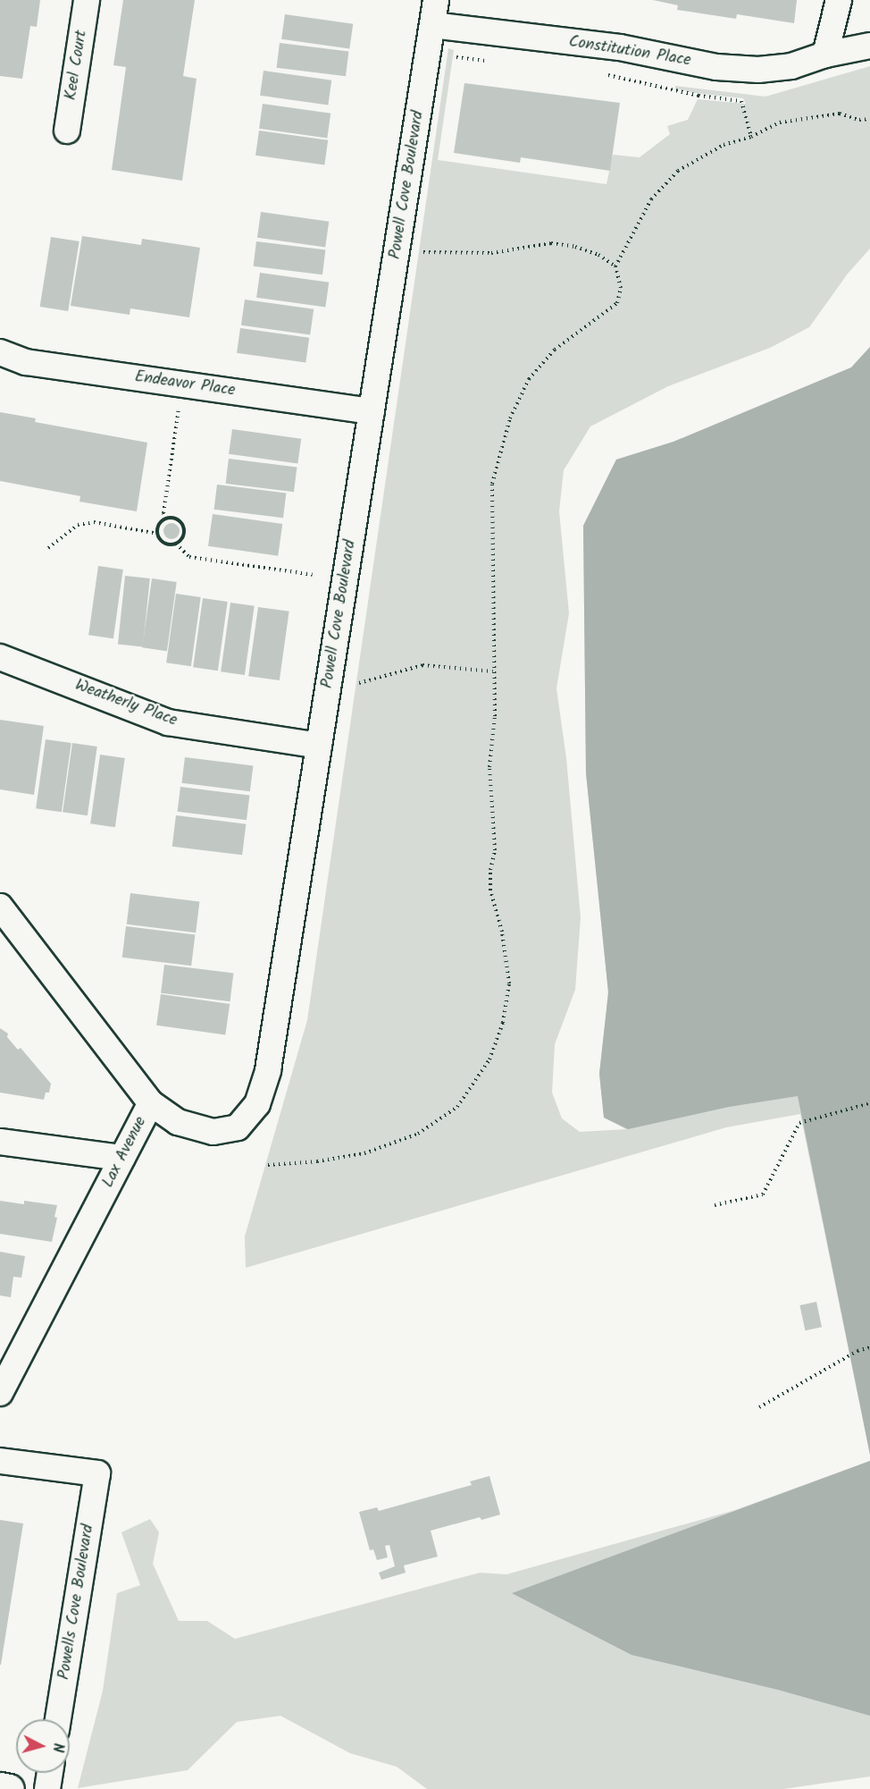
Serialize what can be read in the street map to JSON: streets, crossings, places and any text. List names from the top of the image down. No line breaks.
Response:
{"streets":{"street":["Constitution Place","Keel Court","Powell Cove Boulevard","Endeavor Place","Weatherly Place","Lax Avenue","Powells Cove Boulevard"]},"crossings":[["Constitution Place","Powell Cove Boulevard"],["Powell Cove Boulevard","Endeavor Place"],["Powell Cove Boulevard","Weatherly Place"],["Powell Cove Boulevard","Lax Avenue"]],"north":"right"}
